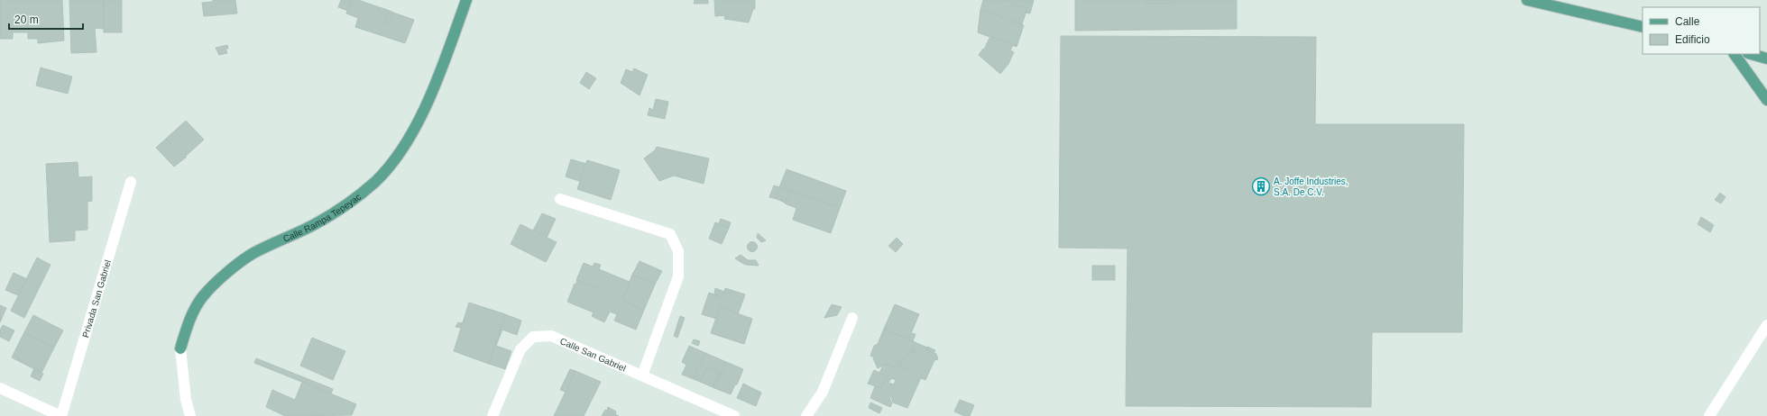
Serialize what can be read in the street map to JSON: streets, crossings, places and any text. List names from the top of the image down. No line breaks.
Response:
{"streets":{"main road":["Calle Rampa Tepeyac"],"street":["Privada San Gabriel","Calle San Gabriel"]},"places":{"building":["A. Joffe Industries, S.A. De C.V."]},"legend":["Calle","Edificio"],"scale_bar":"20 m"}
